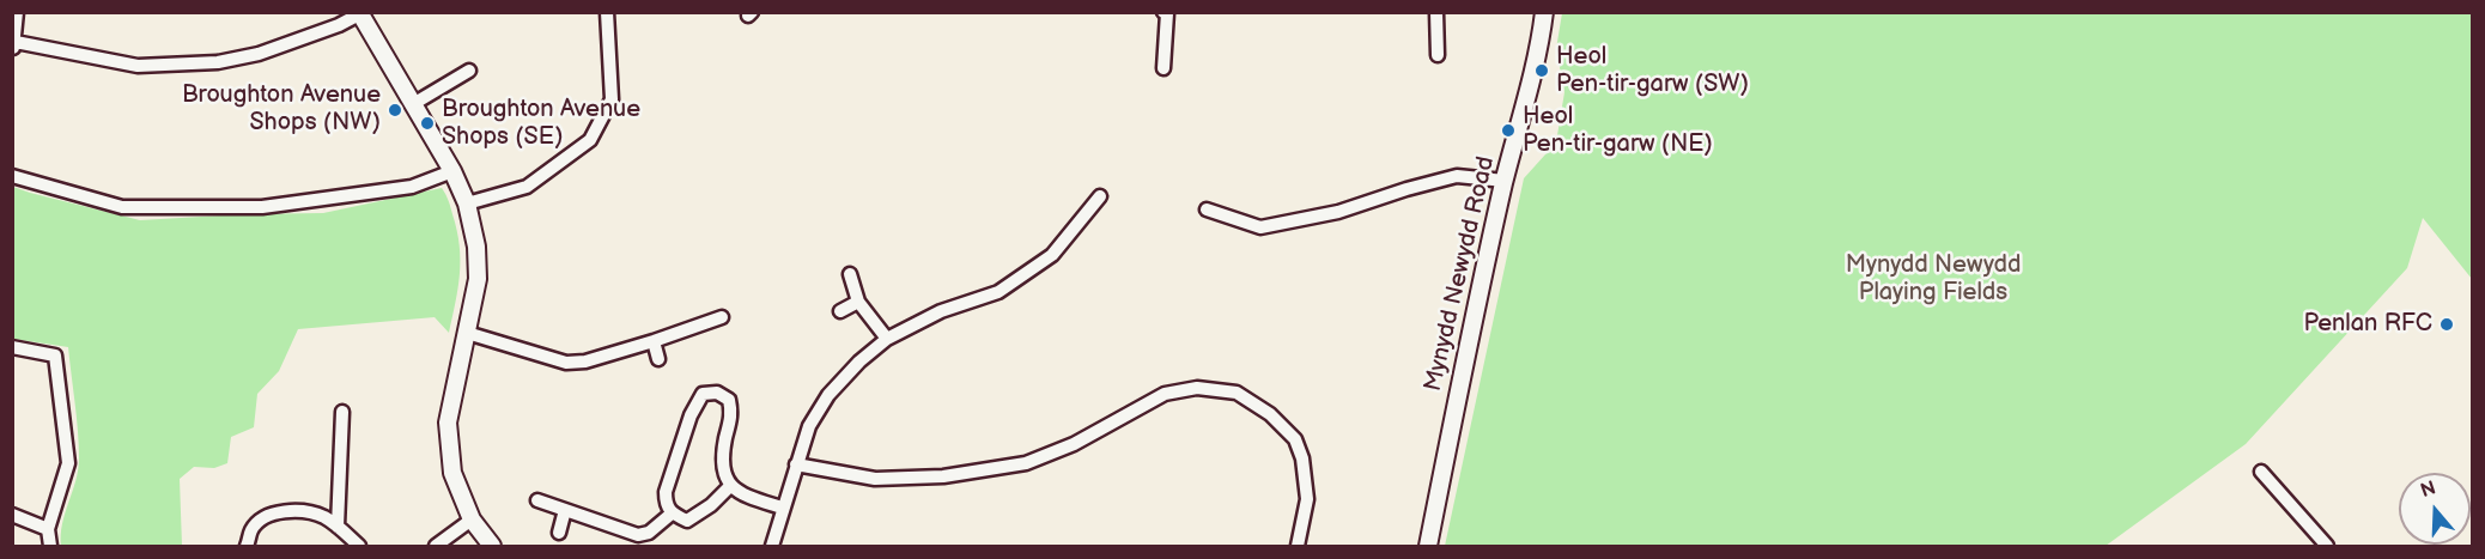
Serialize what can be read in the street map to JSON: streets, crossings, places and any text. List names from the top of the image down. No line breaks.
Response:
{"streets":{"street":["Mynydd Newydd Road"]},"parks":["Mynydd Newydd Playing Fields"],"places":["Heol Pen-tir-garw (SW)","Broughton Avenue Shops (NW)","Broughton Avenue Shops (SE)","Heol Pen-tir-garw (NE)","Penlan RFC"],"north":"top"}
